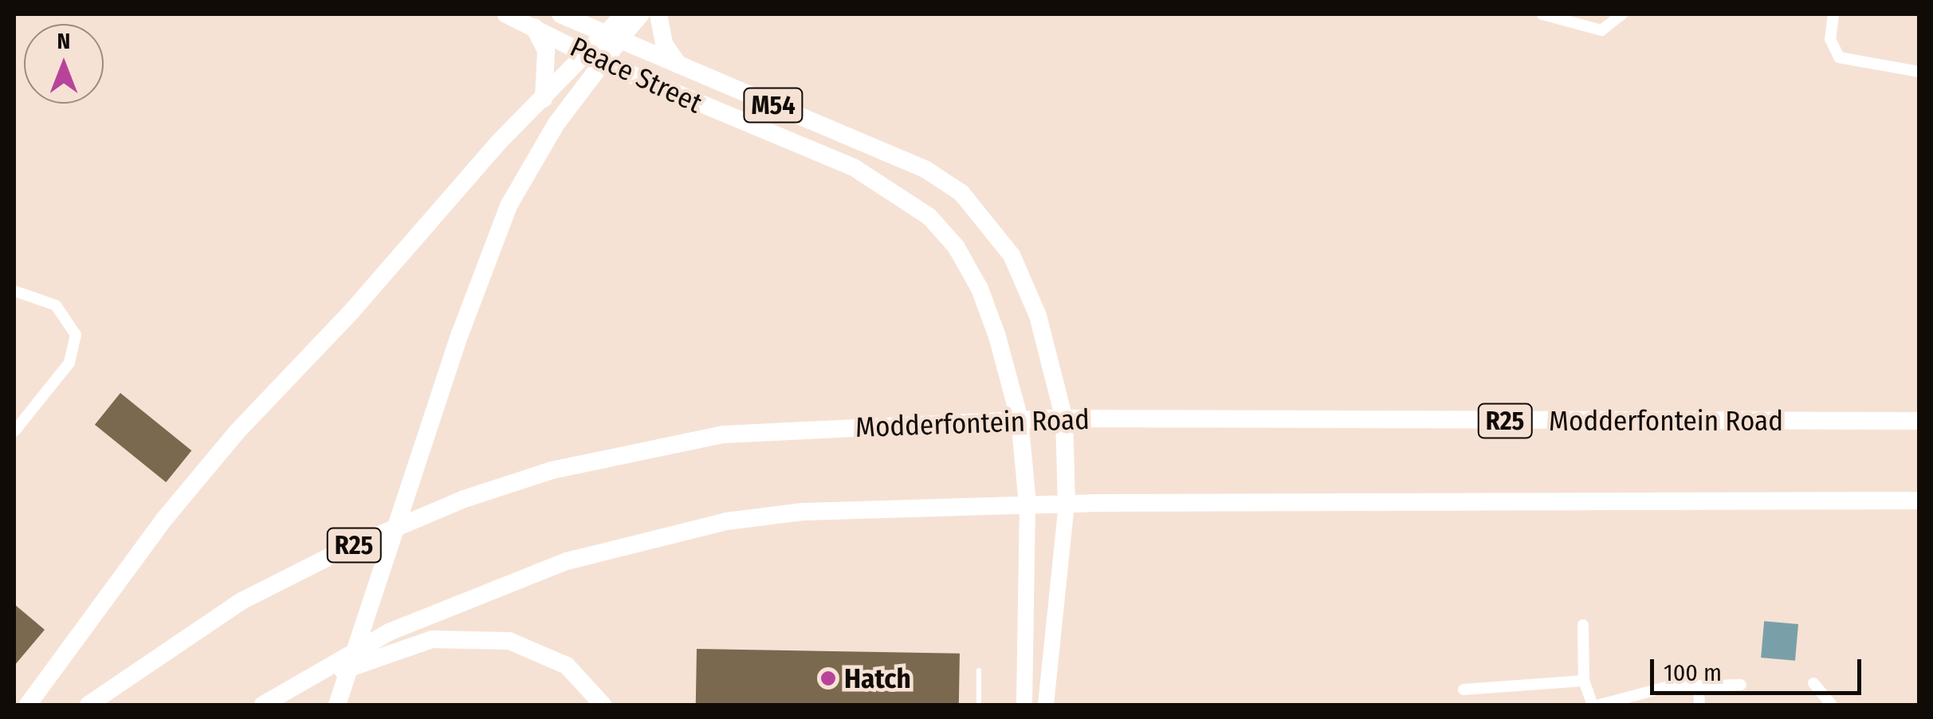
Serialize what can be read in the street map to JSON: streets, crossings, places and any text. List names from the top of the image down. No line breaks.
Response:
{"streets":{"main road":["Peace Street","M54","R25","Modderfontein Road"]},"crossings":[["Peace Street","M54"],["Peace Street","Modderfontein Road"],["M54","Modderfontein Road"]],"places":["Hatch"],"scale_bar":"100 m","north":"top"}
